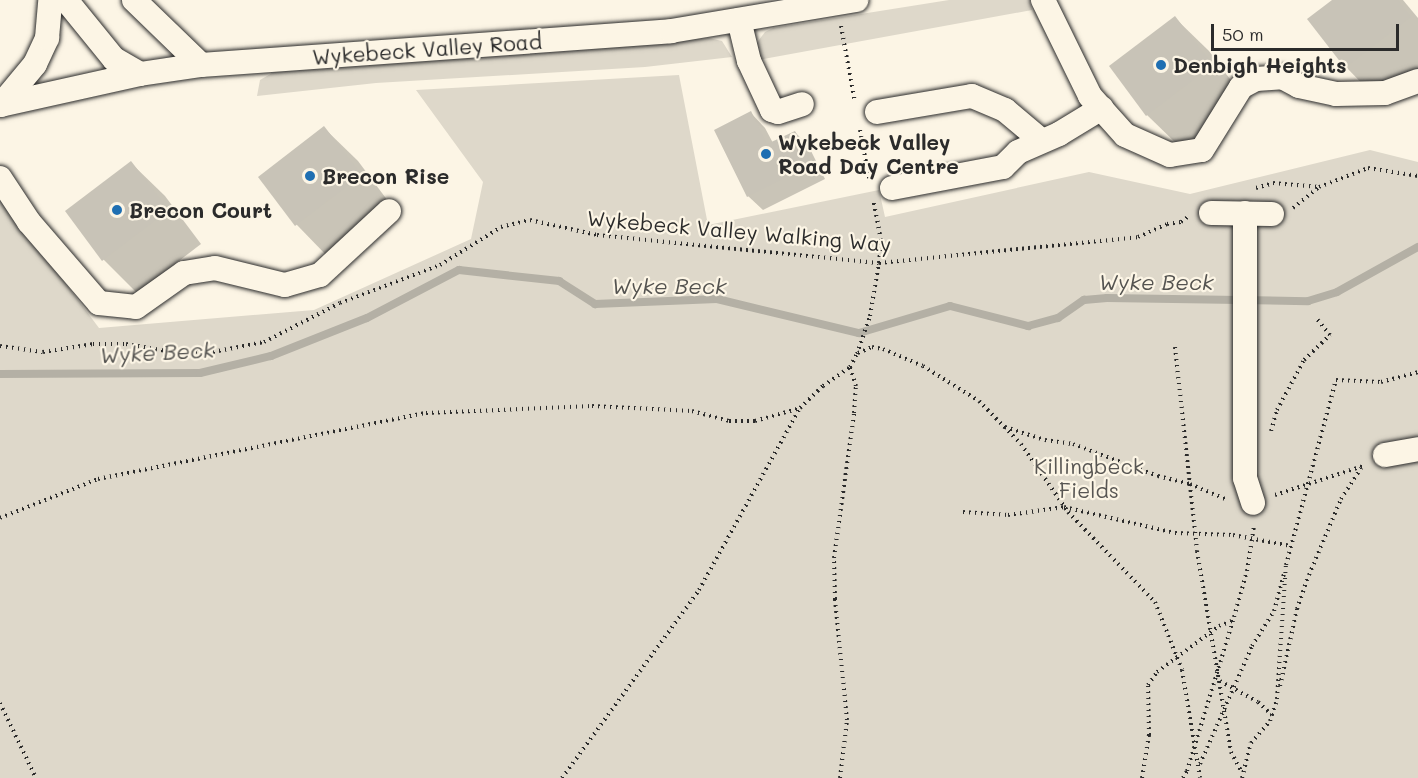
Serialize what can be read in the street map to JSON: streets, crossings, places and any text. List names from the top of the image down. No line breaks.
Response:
{"streets":{"street":["Wykebeck Valley Road"],"path":["Wykebeck Valley Walking Way"]},"water":["Wyke Beck"],"parks":["Killingbeck Fields"],"places":["Denbigh Heights","Wykebeck Valley Road Day Centre","Brecon Rise","Brecon Court"],"scale_bar":"50 m"}
